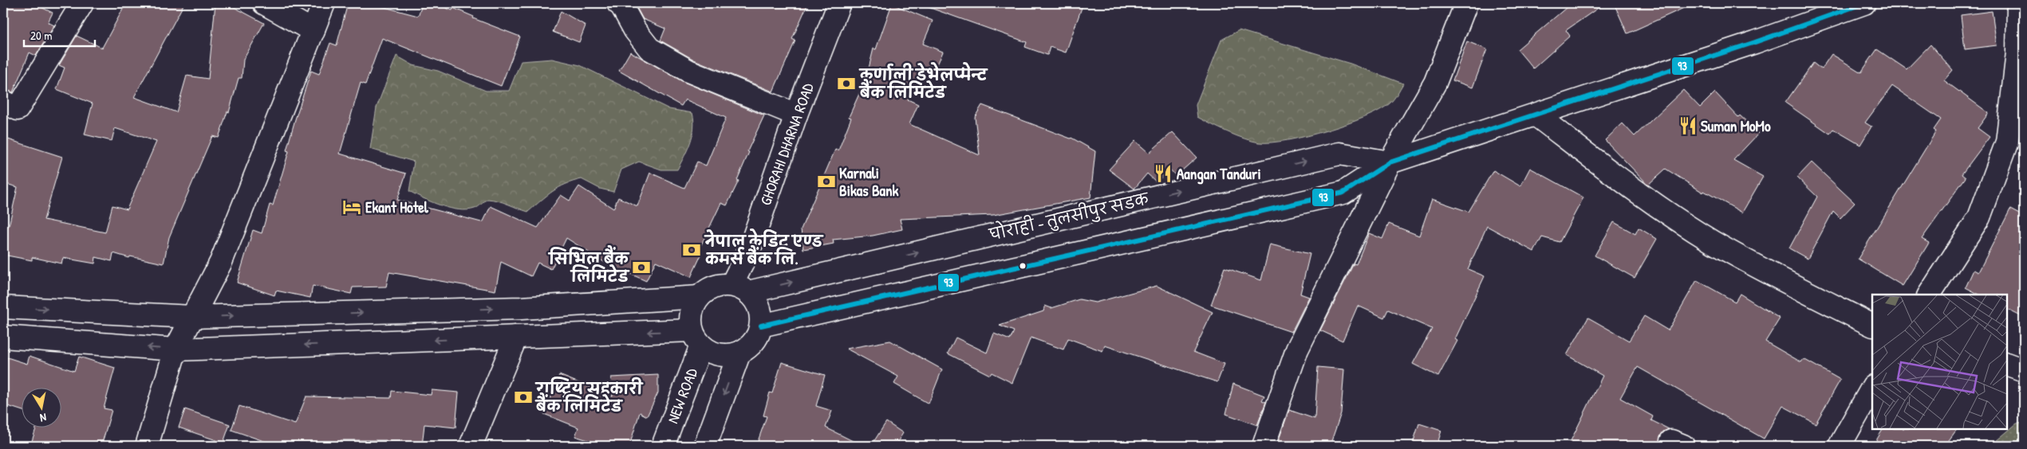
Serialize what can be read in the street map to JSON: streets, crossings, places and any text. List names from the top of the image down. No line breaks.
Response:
{"streets":{"main road":["GHORAHI DHARNA ROAD","घोराही - तुलसीपुर सडक","NEW ROAD"]},"crossings":[["GHORAHI DHARNA ROAD","घोराही - तुलसीपुर सडक"],["GHORAHI DHARNA ROAD","NEW ROAD"],["घोराही - तुलसीपुर सडक","NEW ROAD"]],"places":{"bank":["कर्णाली डेभेलप्मेन्ट बैंक लिमिटेड","Karnali Bikas Bank","नेपाल क्रेडिट एण्ड कमर्स बैंक लि.","सिभिल बैंक लिमिटेड","राष्ट्रिय सहकारी बैंक लिमिटेड"],"restaurant":["Suman MoMo","Aangan Tanduri"],"hotel":["Ekant Hotel"]},"lines":["transit line 93"],"scale_bar":"20 m","north":"bottom"}
